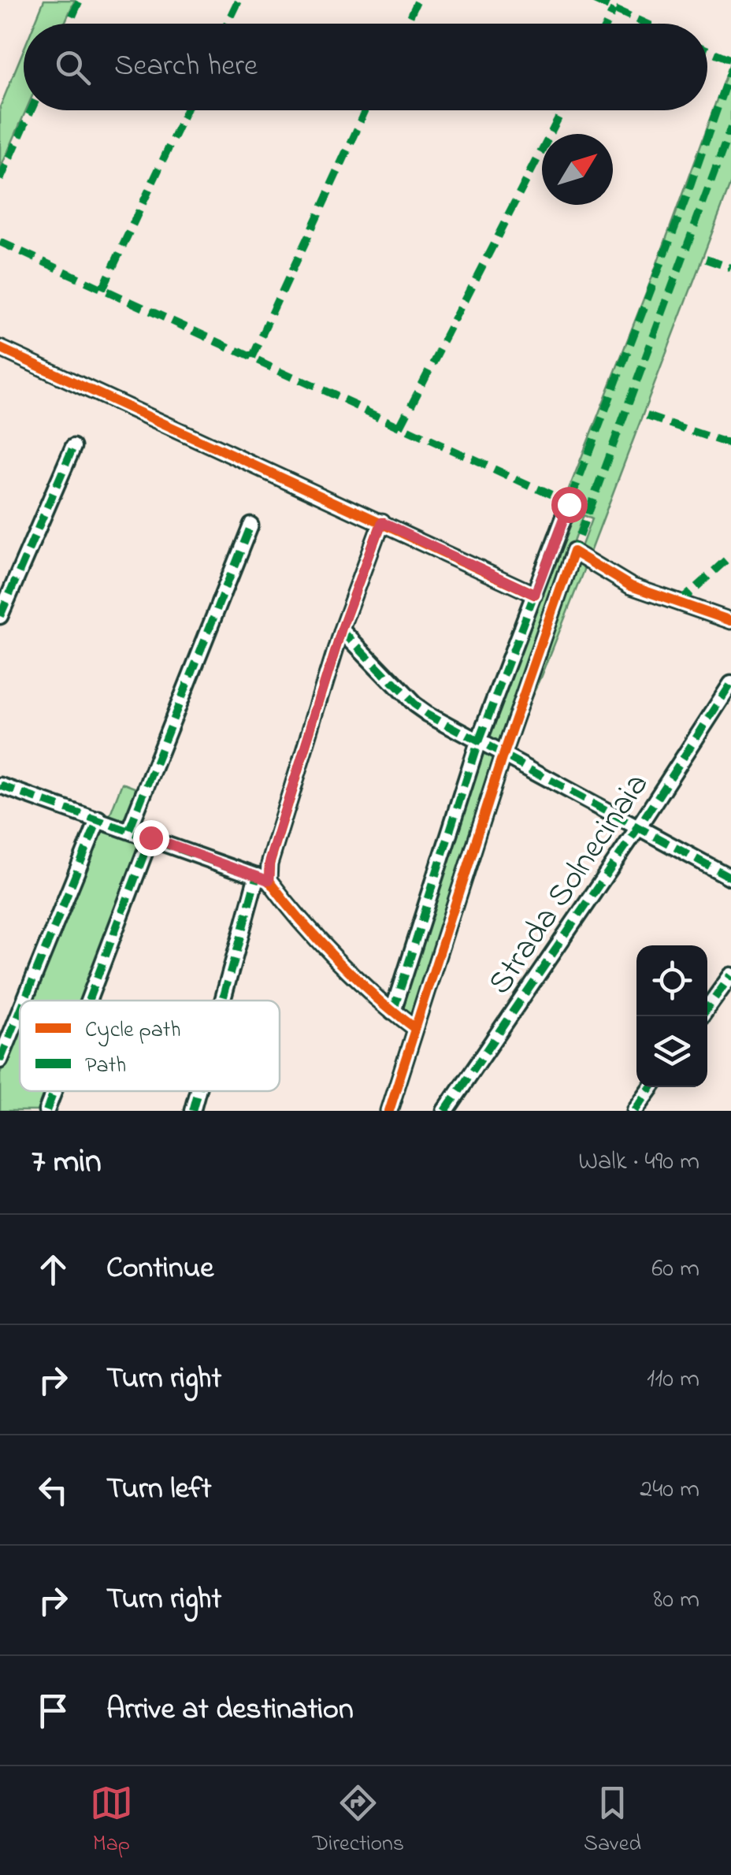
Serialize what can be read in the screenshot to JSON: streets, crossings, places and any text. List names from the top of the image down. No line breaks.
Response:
{"streets":{"street":["Strada Solnecinaia"]},"legend":["Cycle path","Path"],"north":"top right","page":{"search":"Search here","heading":["7 min","Walk · 490 m"],"list":[["Continue","60 m"],["Turn right","110 m"],["Turn left","240 m"],["Turn right","80 m"],"Arrive at destination"],"nav":["Map","Directions","Saved"]}}
